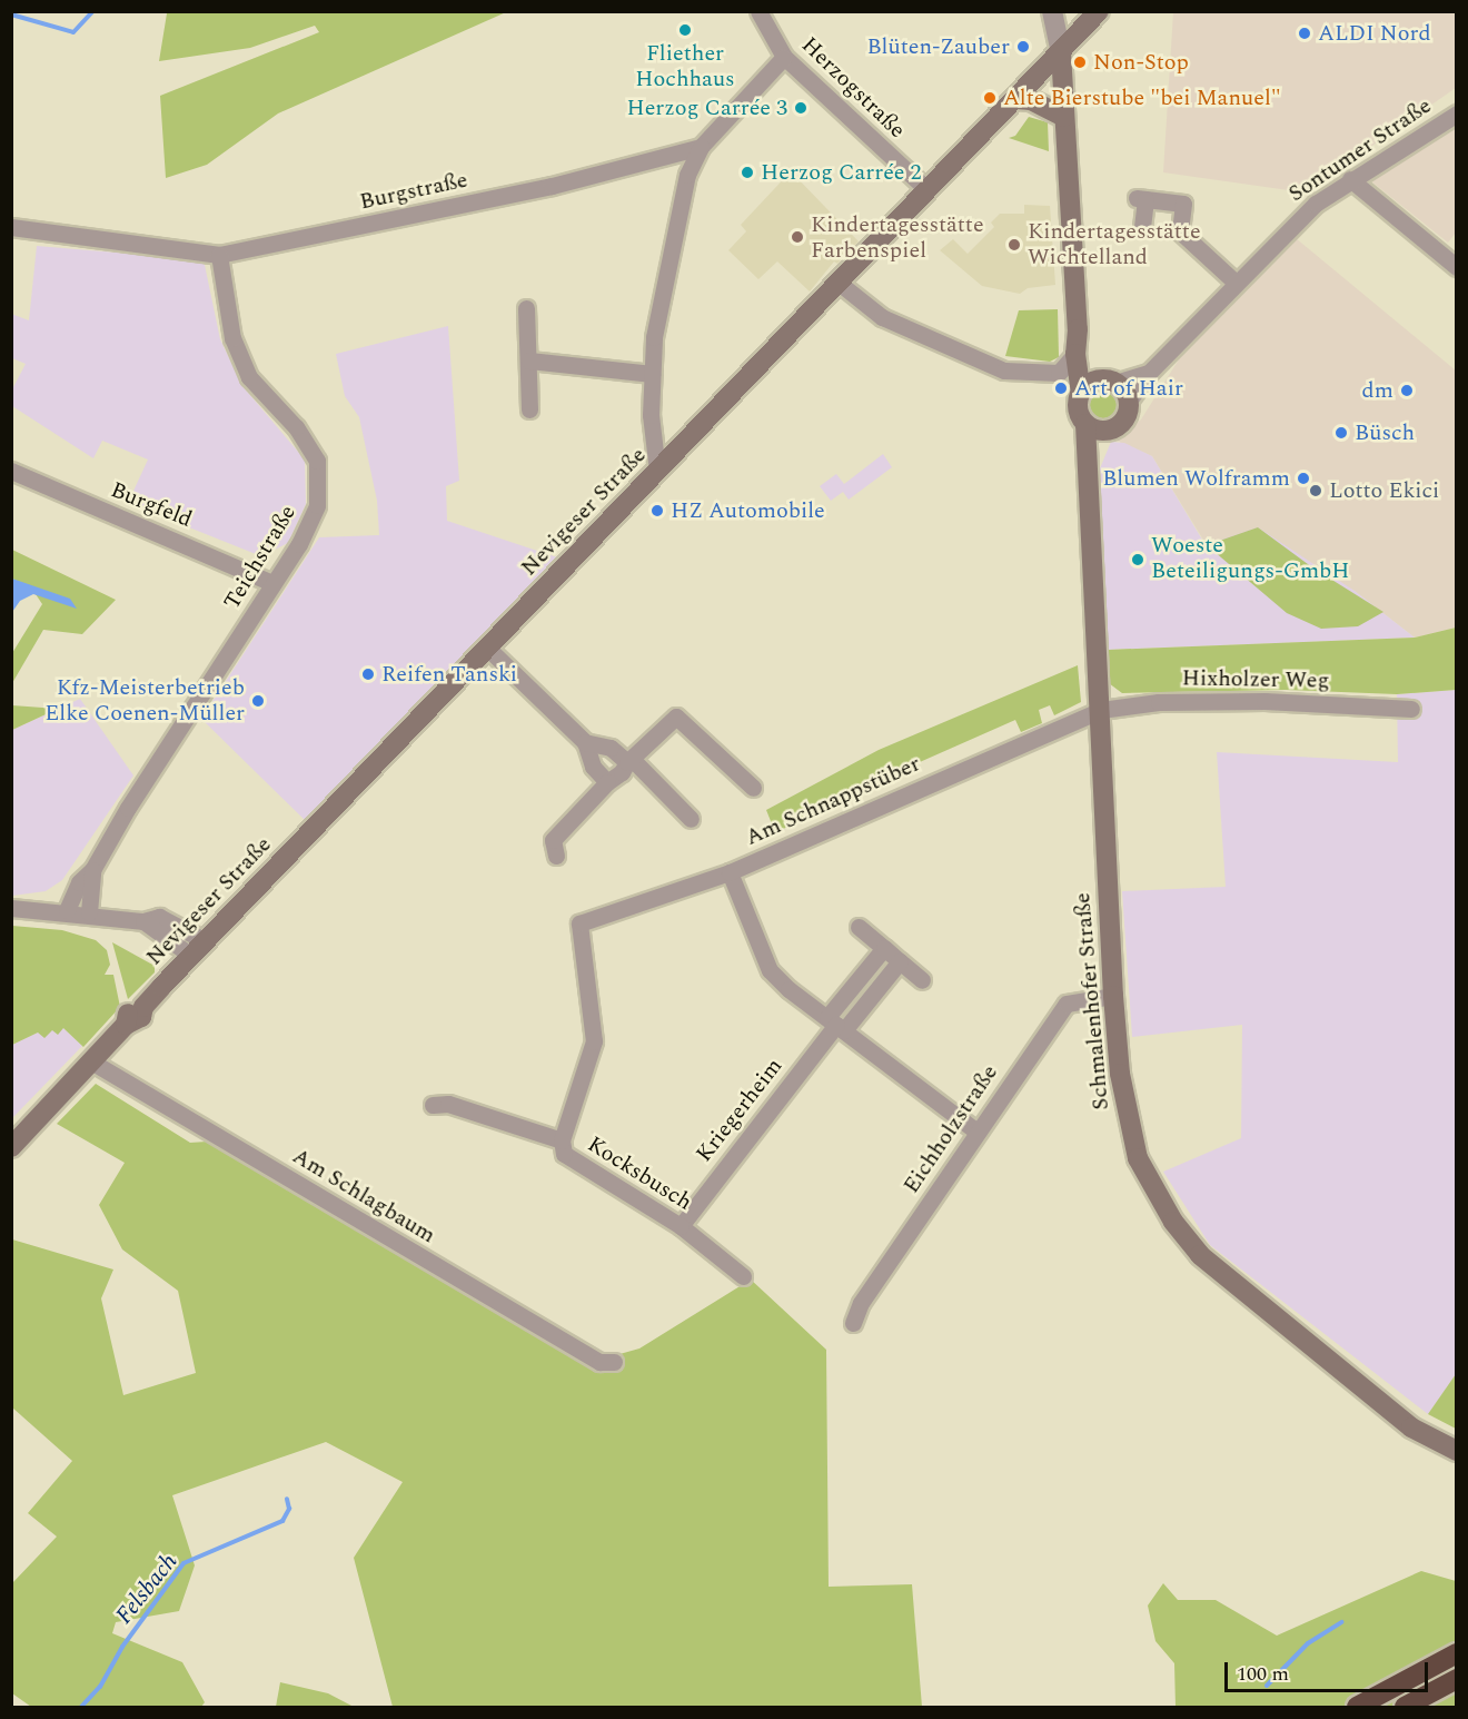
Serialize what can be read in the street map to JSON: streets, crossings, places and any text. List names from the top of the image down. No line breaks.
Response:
{"streets":{"main road":["Nevigeser Straße","Schmalenhofer Straße"],"street":["Herzogstraße","Sontumer Straße","Burgstraße","Burgfeld","Teichstraße","Hixholzer Weg","Am Schnappstüber","Kriegerheim","Eichholzstraße","Kocksbusch","Am Schlagbaum"]},"crossings":[["Herzogstraße","Nevigeser Straße"],["Sontumer Straße","Schmalenhofer Straße"],["Burgstraße","Teichstraße"],["Burgfeld","Teichstraße"],["Nevigeser Straße","Am Schlagbaum"],["Hixholzer Weg","Am Schnappstüber"],["Hixholzer Weg","Schmalenhofer Straße"],["Am Schnappstüber","Schmalenhofer Straße"],["Am Schnappstüber","Kocksbusch"],["Schmalenhofer Straße","Eichholzstraße"],["Kriegerheim","Kocksbusch"]],"water":["Felsbach"],"places":["Fliether Hochhaus","ALDI Nord","Blüten-Zauber","Non-Stop","Alte Bierstube \"bei Manuel\"","Herzog Carrée 3","Herzog Carrée 2","Kindertagesstätte Farbenspiel","Kindertagesstätte Wichtelland","Art of Hair","dm","Büsch","Blumen Wolframm","Lotto Ekici","HZ Automobile","Woeste Beteiligungs-GmbH","Reifen Tanski","Kfz-Meisterbetrieb Elke Coenen-Müller"],"scale_bar":"100 m"}
